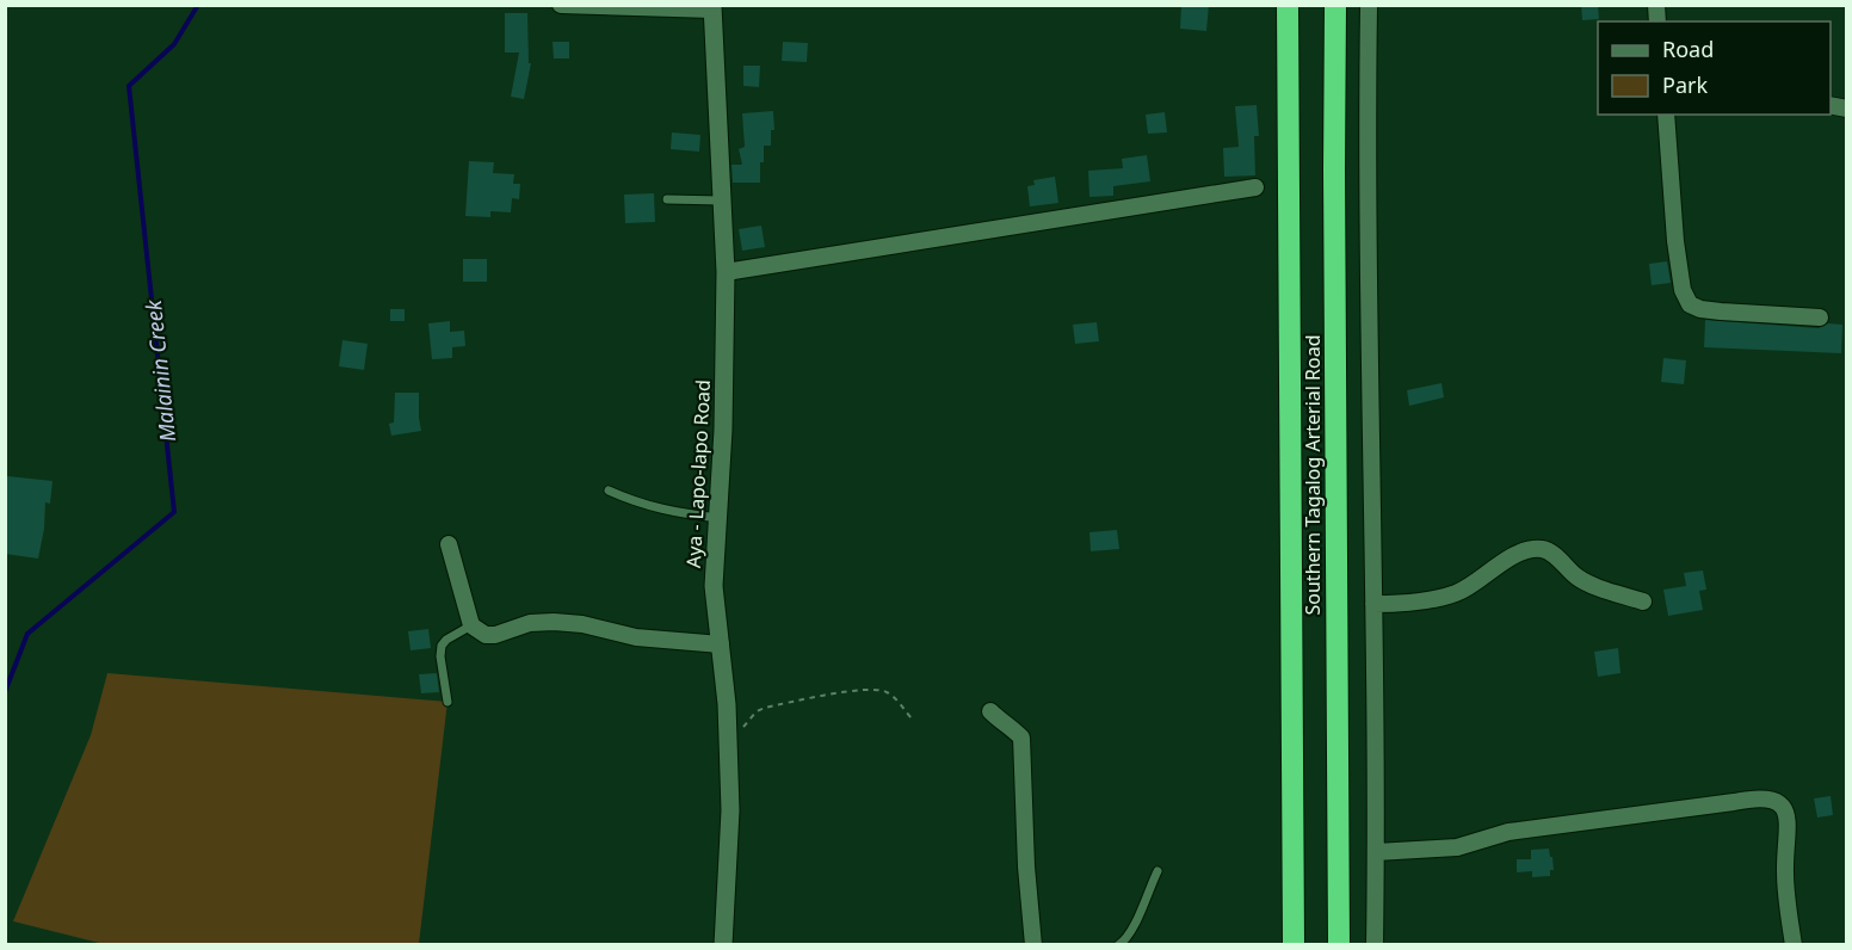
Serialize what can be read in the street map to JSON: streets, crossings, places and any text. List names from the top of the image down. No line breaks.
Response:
{"streets":{"highway":["Southern Tagalog Arterial Road"],"street":["Aya - Lapo-lapo Road"]},"water":["Malainin Creek"],"legend":["Road","Park"]}
